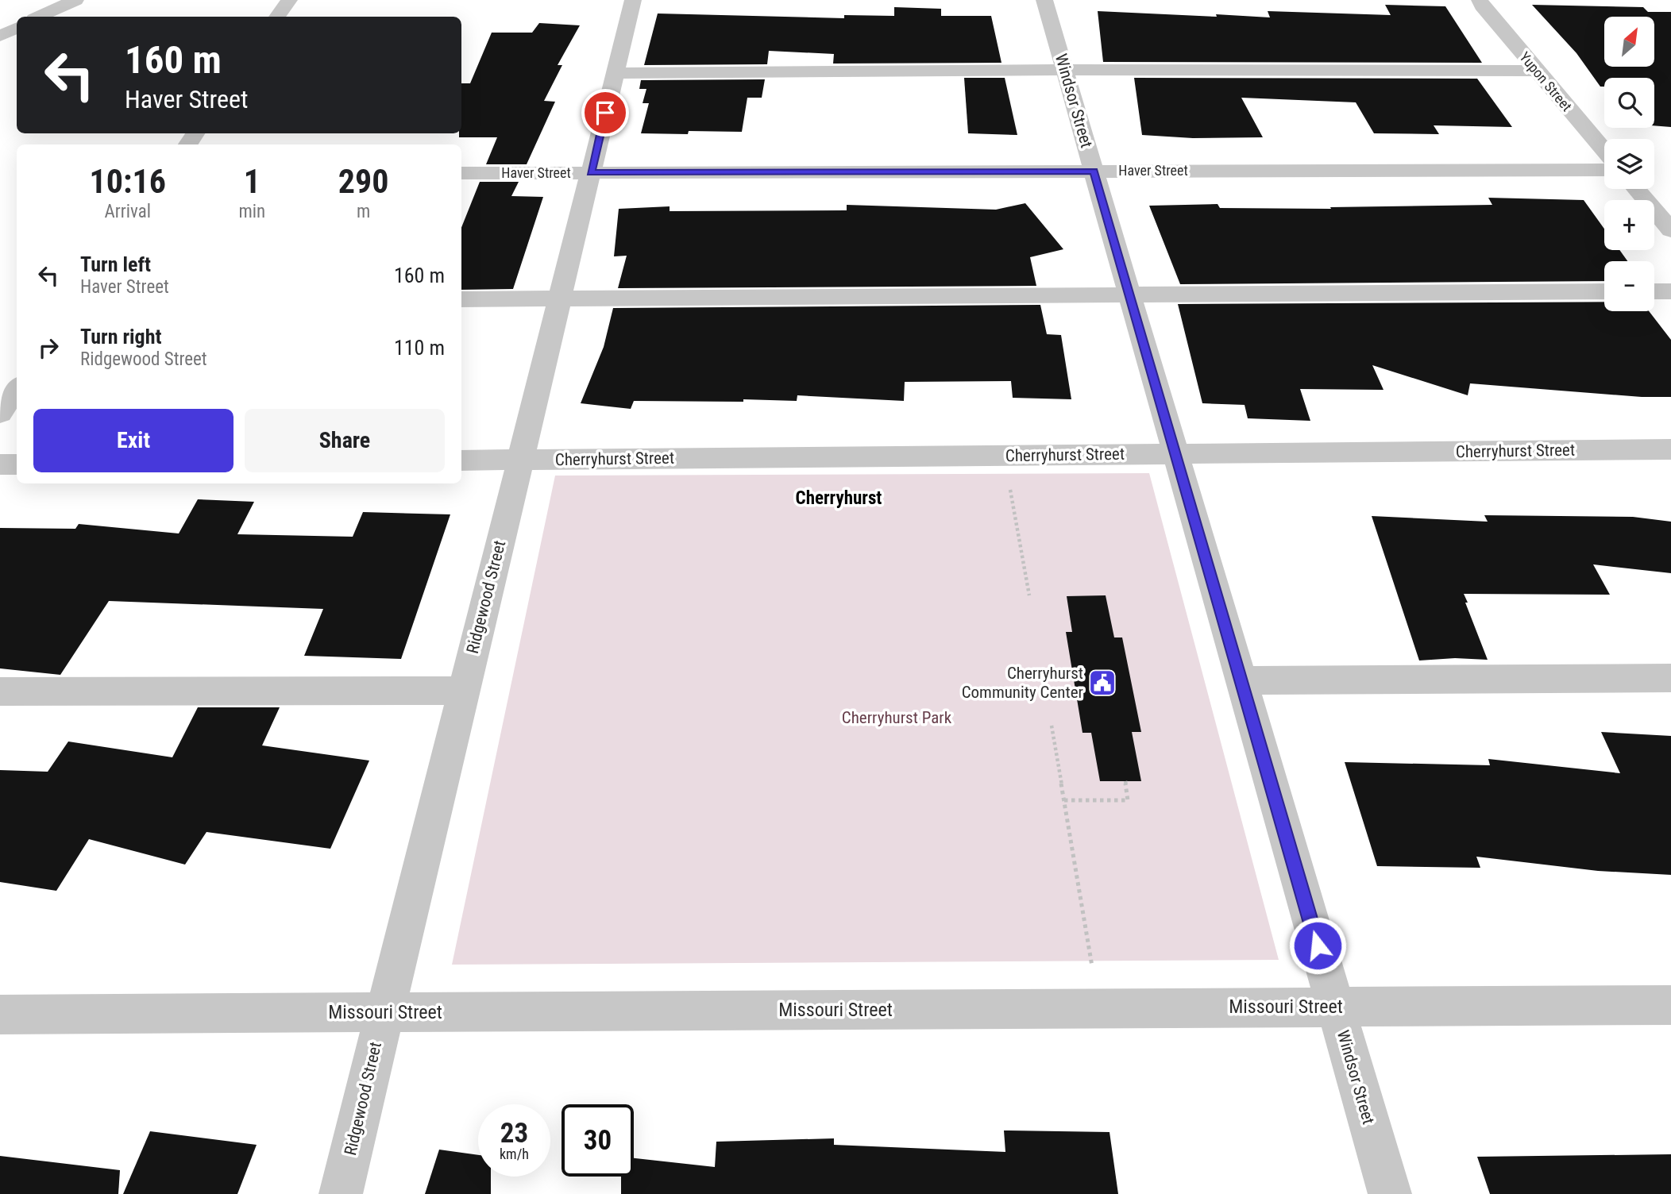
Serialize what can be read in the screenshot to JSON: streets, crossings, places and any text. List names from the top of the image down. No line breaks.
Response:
{"streets":{"street":["Yupon Street","Windsor Street","Haver Street","Cherryhurst Street","Ridgewood Street","Missouri Street"]},"crossings":[["Windsor Street","Haver Street"],["Windsor Street","Cherryhurst Street"],["Windsor Street","Missouri Street"],["Haver Street","Ridgewood Street"],["Cherryhurst Street","Ridgewood Street"],["Ridgewood Street","Missouri Street"]],"districts":["Cherryhurst"],"parks":["Cherryhurst Park"],"places":{"public building":["Cherryhurst Community Center"]},"north":"top right","page":{"map_buttons":["+","−"],"turn":["160 m","Haver Street"],"eta":["10:16","Arrival","1","min","290","m"],"list":[{"name":"Turn left","note":"Haver Street","value":"160 m"},{"name":"Turn right","note":"Ridgewood Street","value":"110 m"}],"buttons":["Exit","Share"],"speed":"23 km/h","limit":"30"}}
